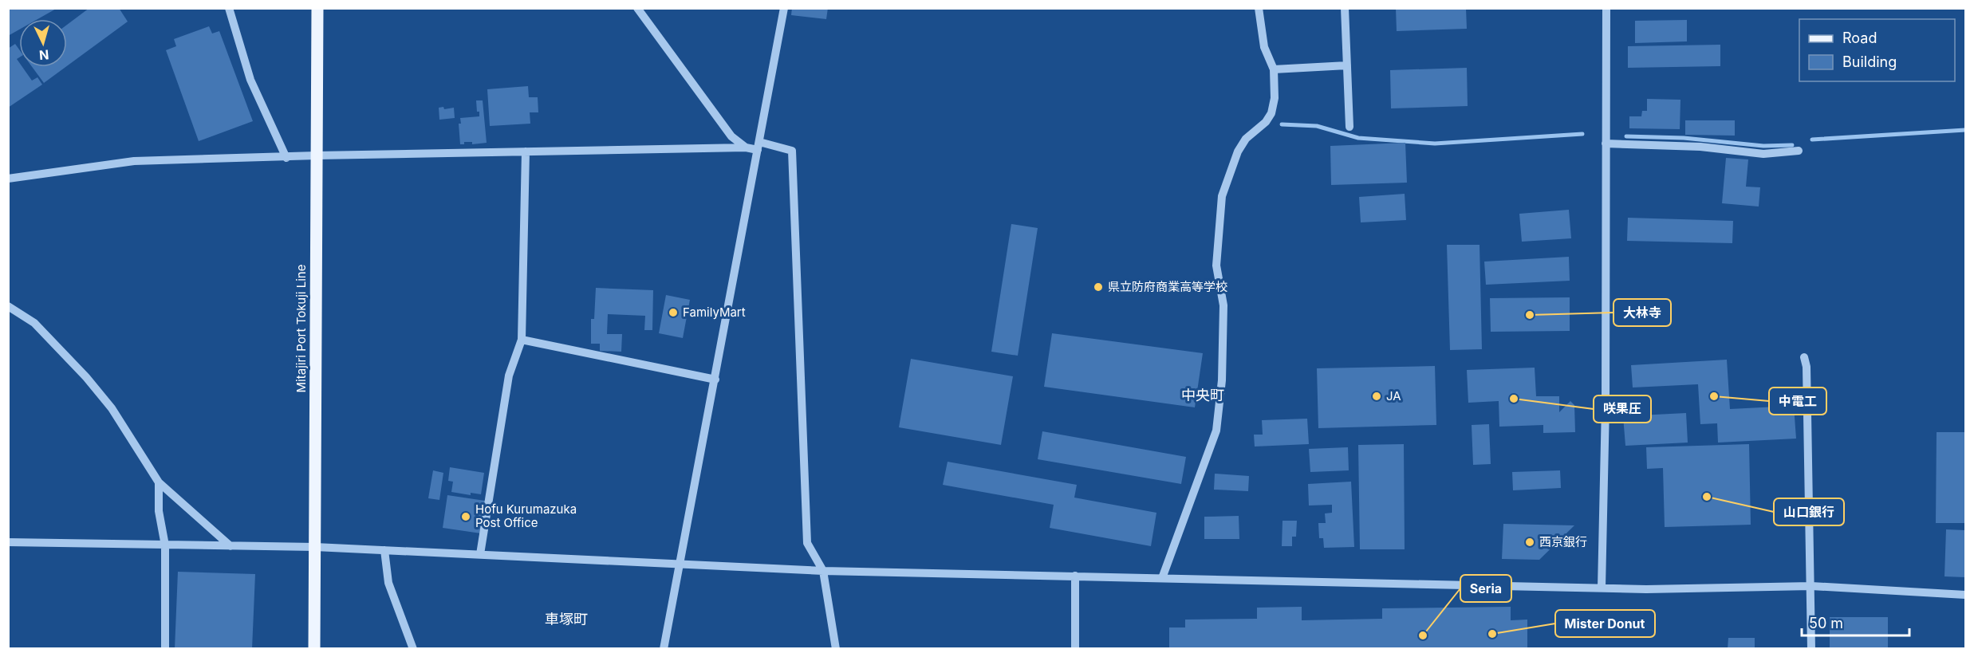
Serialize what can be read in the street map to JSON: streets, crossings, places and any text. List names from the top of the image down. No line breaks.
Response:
{"streets":{"main road":["Mitajiri Port Tokuji Line"]},"districts":["中央町","車塚町"],"places":["県立防府商業高等学校","FamilyMart","大林寺","JA","中電工","咲果圧","山口銀行","Hofu Kurumazuka Post Office","西京銀行","Mister Donut","Seria"],"legend":["Road","Building"],"scale_bar":"50 m","north":"bottom"}
